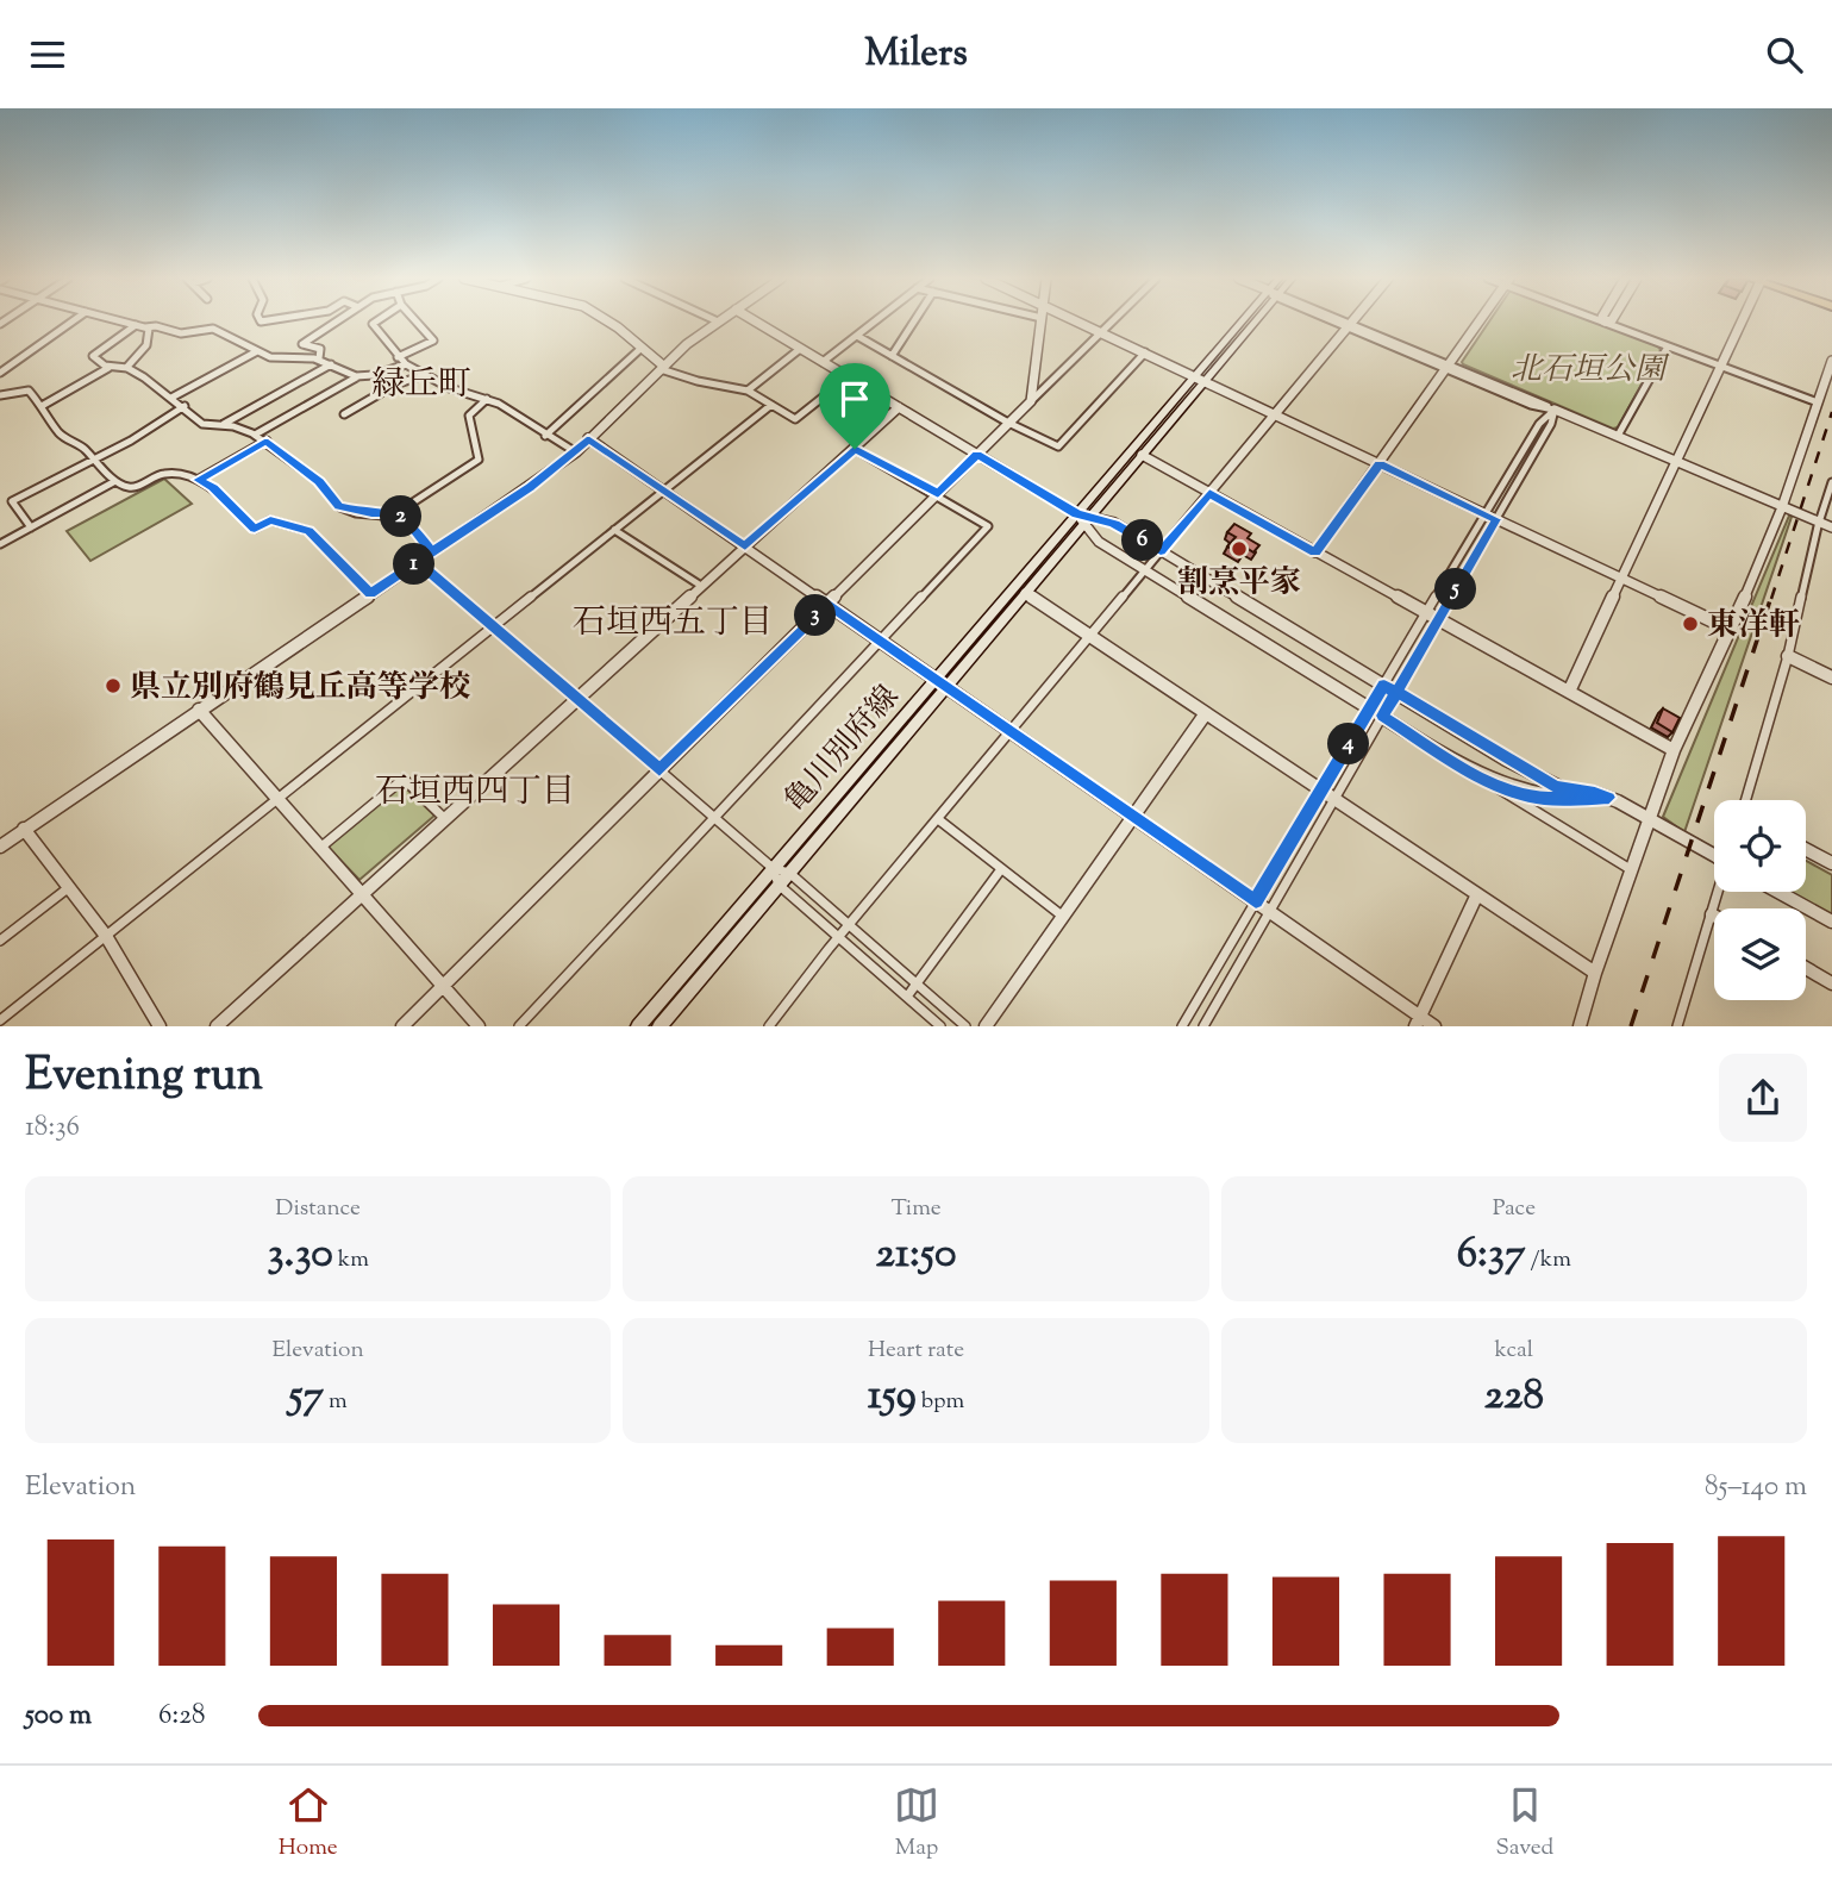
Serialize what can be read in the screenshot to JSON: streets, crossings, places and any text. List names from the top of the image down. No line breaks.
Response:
{"streets":{"main road":["亀川別府線"]},"districts":["緑丘町","石垣西五丁目","石垣西四丁目"],"parks":["北石垣公園"],"places":["割烹平家","東洋軒","県立別府鶴見丘高等学校"],"page":{"header":"Milers","pins":["2","6","1","5","3","4"],"heading":["Evening run","18:36"],"stats":[["Distance","3.30 km"],["Time","21:50"],["Pace","6:37 /km"],["Elevation","57 m"],["Heart rate","159 bpm"],["kcal","228"]],"chart":["Elevation","85–140 m"],"list":[{"name":"500 m","note":"6:28"}],"tabs":["Home","Map","Saved"]}}
